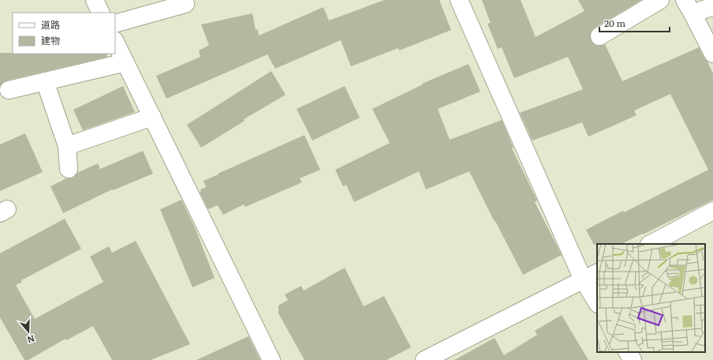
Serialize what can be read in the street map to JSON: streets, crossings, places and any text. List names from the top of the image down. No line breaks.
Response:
{"legend":["道路","建物"],"scale_bar":"20 m","north":"bottom"}
